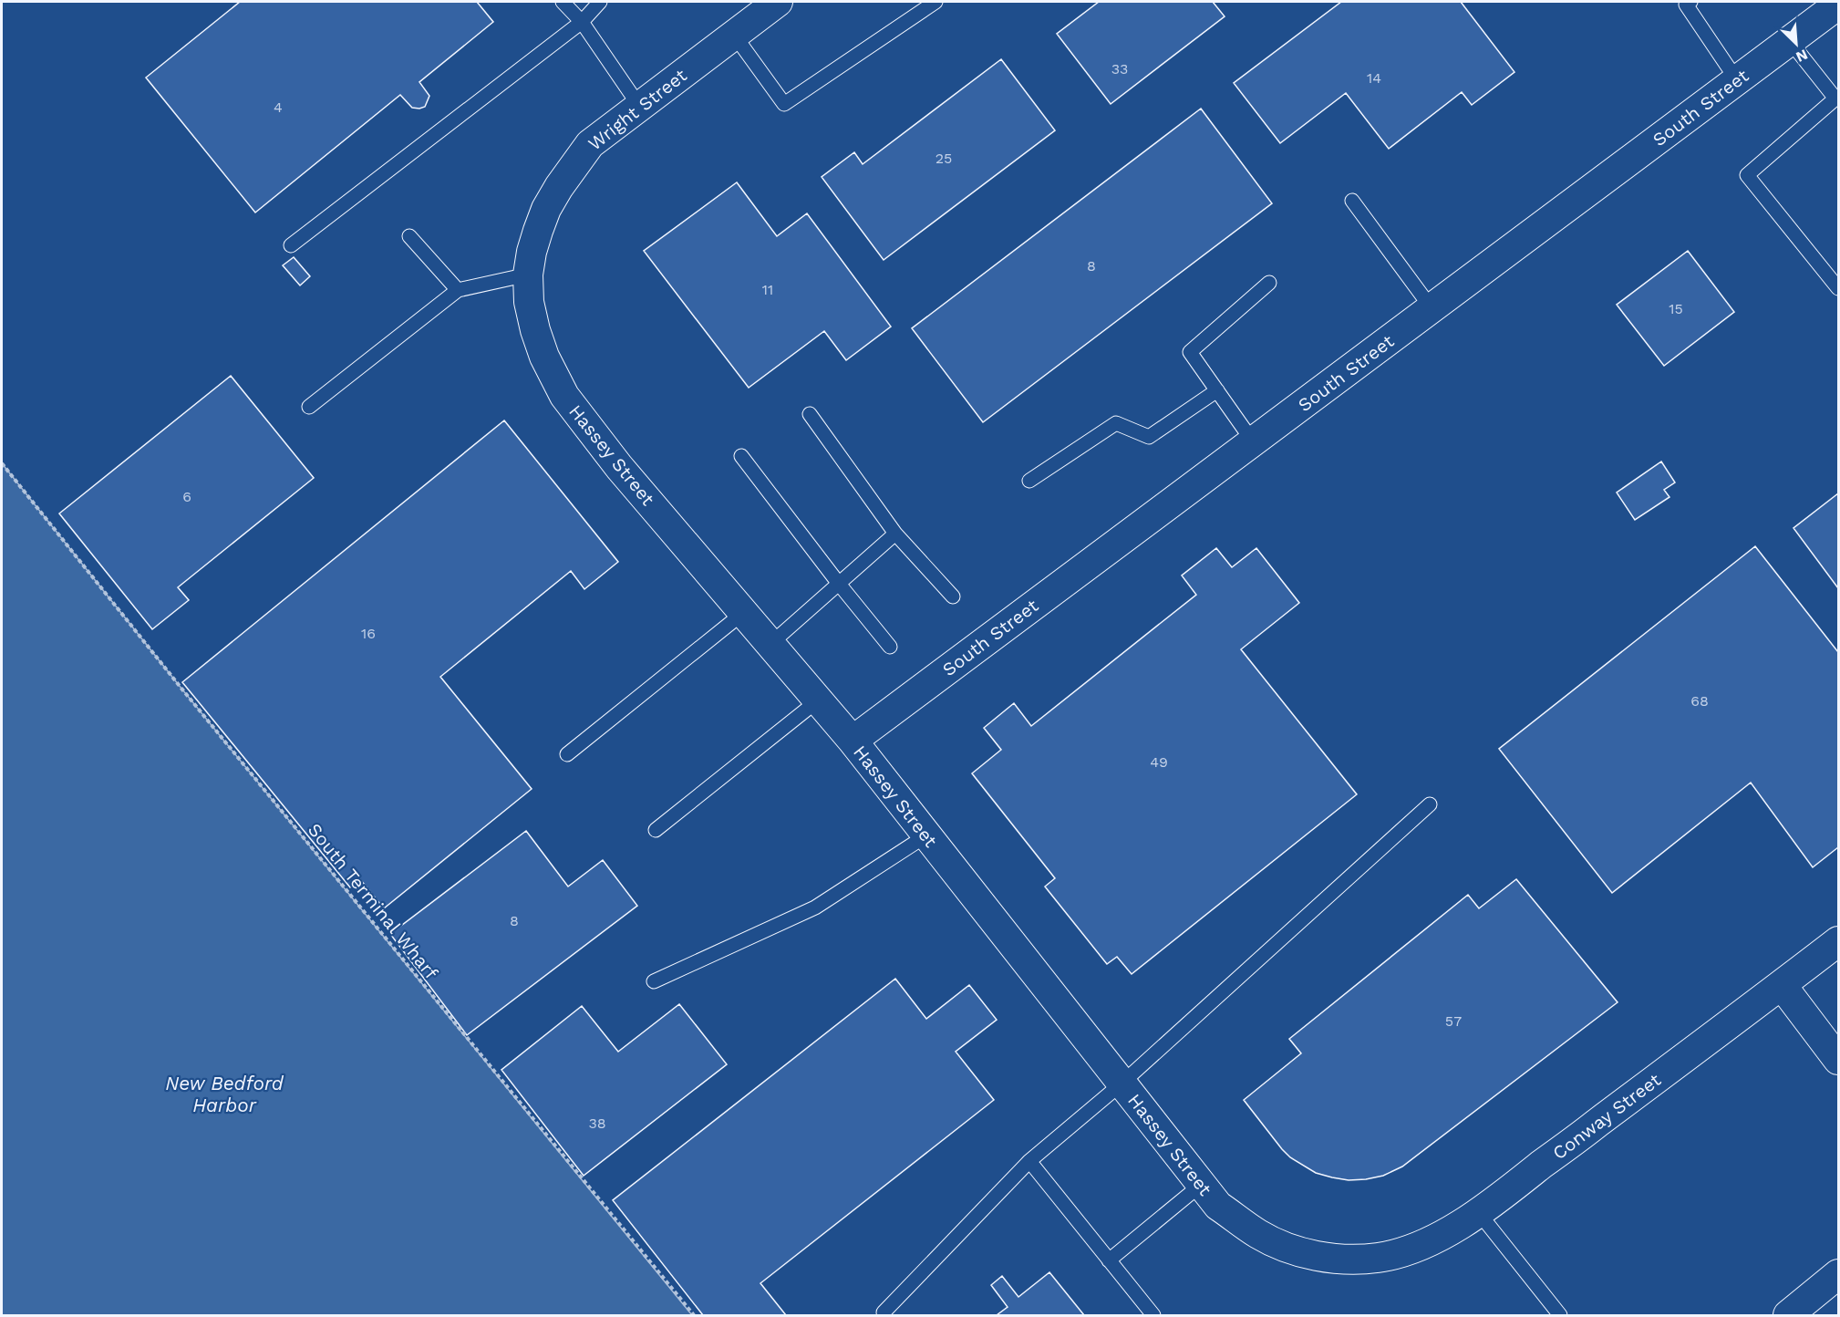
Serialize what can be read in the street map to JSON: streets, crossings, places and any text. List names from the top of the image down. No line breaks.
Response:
{"streets":{"street":["South Street","Wright Street","Hassey Street","Conway Street"],"path":["South Terminal Wharf"]},"crossings":[["South Street","Hassey Street"],["Wright Street","Hassey Street"],["Hassey Street","Conway Street"]],"water":["New Bedford Harbor"],"house_numbers":["33","14","4","25","8","11","15","6","16","68","49","8","57","38"],"north":"bottom right"}
